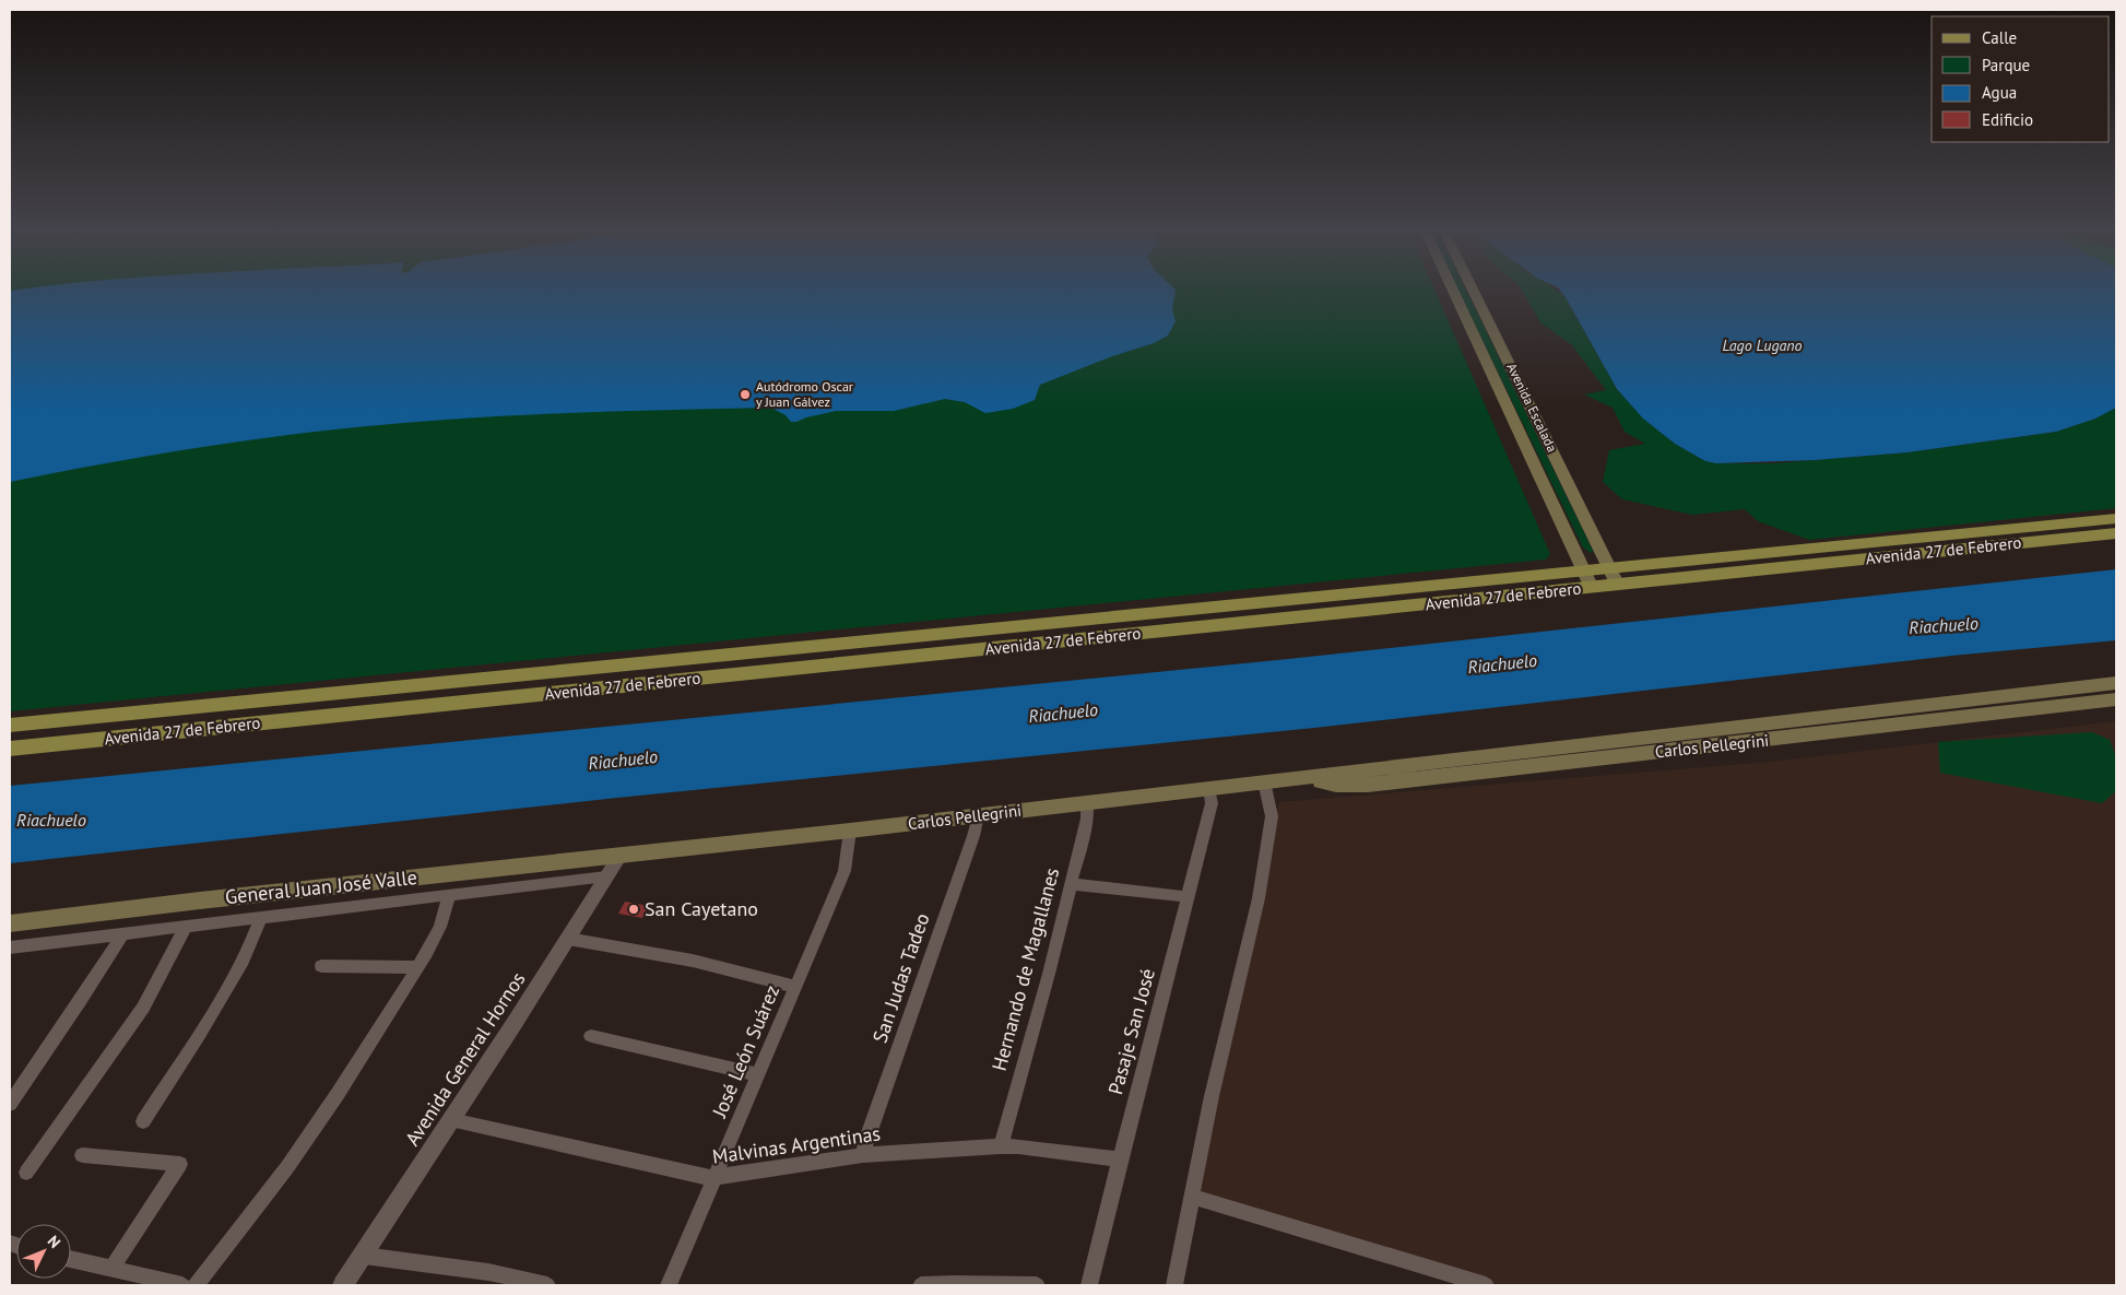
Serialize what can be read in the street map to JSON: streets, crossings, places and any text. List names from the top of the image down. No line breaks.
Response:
{"streets":{"main road":["Avenida Escalada","Avenida 27 de Febrero","Carlos Pellegrini","General Juan José Valle"],"street":["Hernando de Magallanes","San Judas Tadeo","Pasaje San José","José León Suárez","Avenida General Hornos","Malvinas Argentinas"]},"crossings":[["Avenida Escalada","Avenida 27 de Febrero"],["Carlos Pellegrini","General Juan José Valle"],["Carlos Pellegrini","Hernando de Magallanes"],["Carlos Pellegrini","San Judas Tadeo"],["Carlos Pellegrini","Pasaje San José"],["Carlos Pellegrini","José León Suárez"],["Carlos Pellegrini","Avenida General Hornos"],["General Juan José Valle","Avenida General Hornos"],["Hernando de Magallanes","Malvinas Argentinas"],["San Judas Tadeo","Malvinas Argentinas"],["Pasaje San José","Malvinas Argentinas"],["José León Suárez","Malvinas Argentinas"],["Avenida General Hornos","Malvinas Argentinas"]],"water":["Lago Lugano","Riachuelo"],"places":["Autódromo Oscar y Juan Gálvez","San Cayetano"],"legend":["Calle","Parque","Agua","Edificio"],"north":"top right"}
